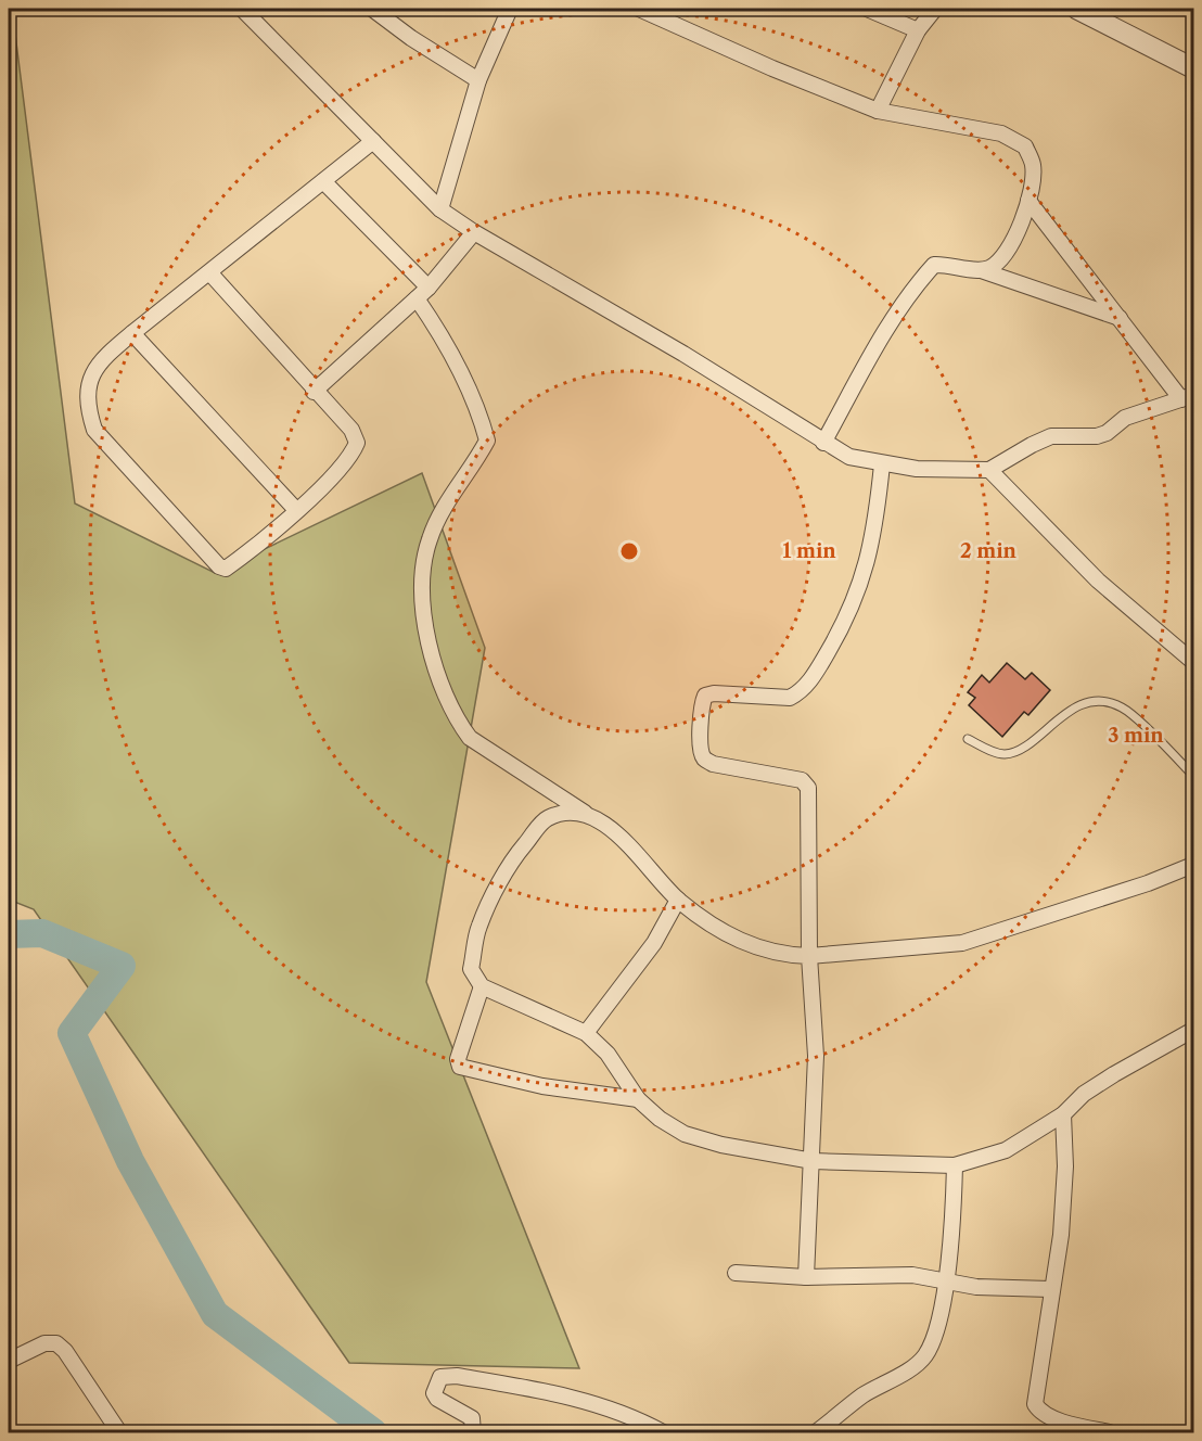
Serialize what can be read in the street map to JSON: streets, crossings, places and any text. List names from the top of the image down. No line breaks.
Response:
{"rings":["1 min","2 min","3 min"]}
